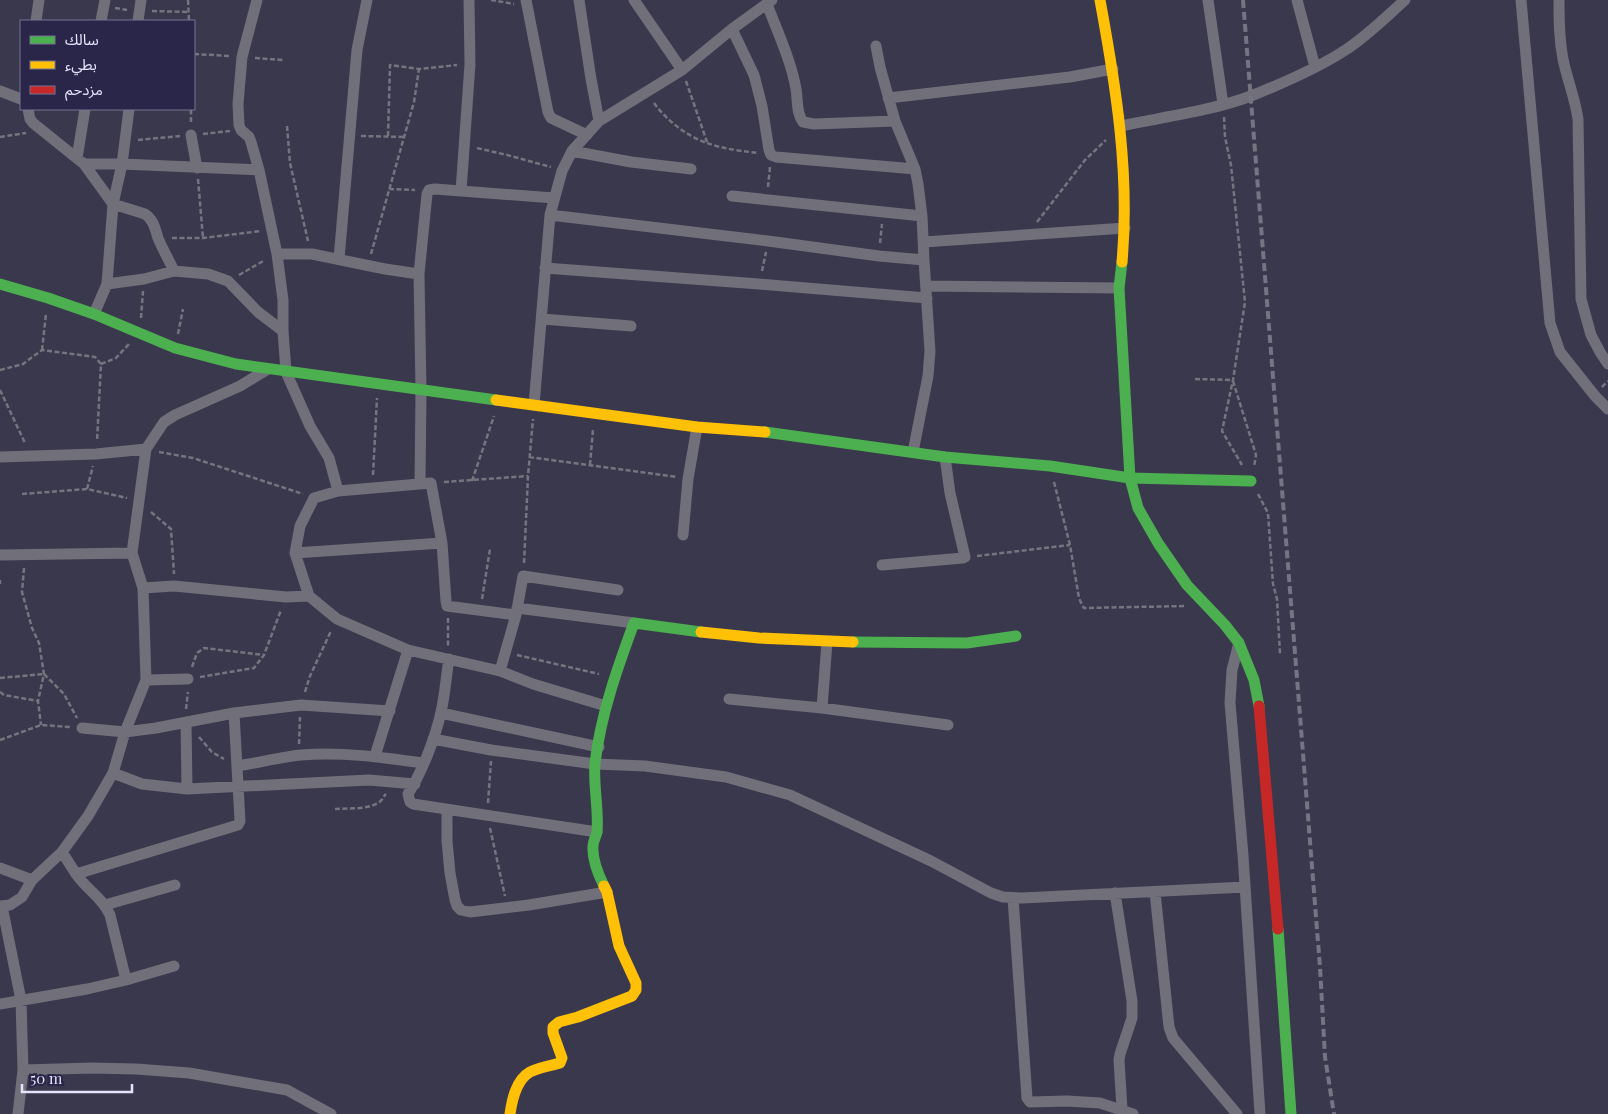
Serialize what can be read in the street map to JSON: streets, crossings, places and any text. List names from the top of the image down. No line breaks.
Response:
{"legend":["سالك","بطيء","مزدحم"],"scale_bar":"50 m"}
